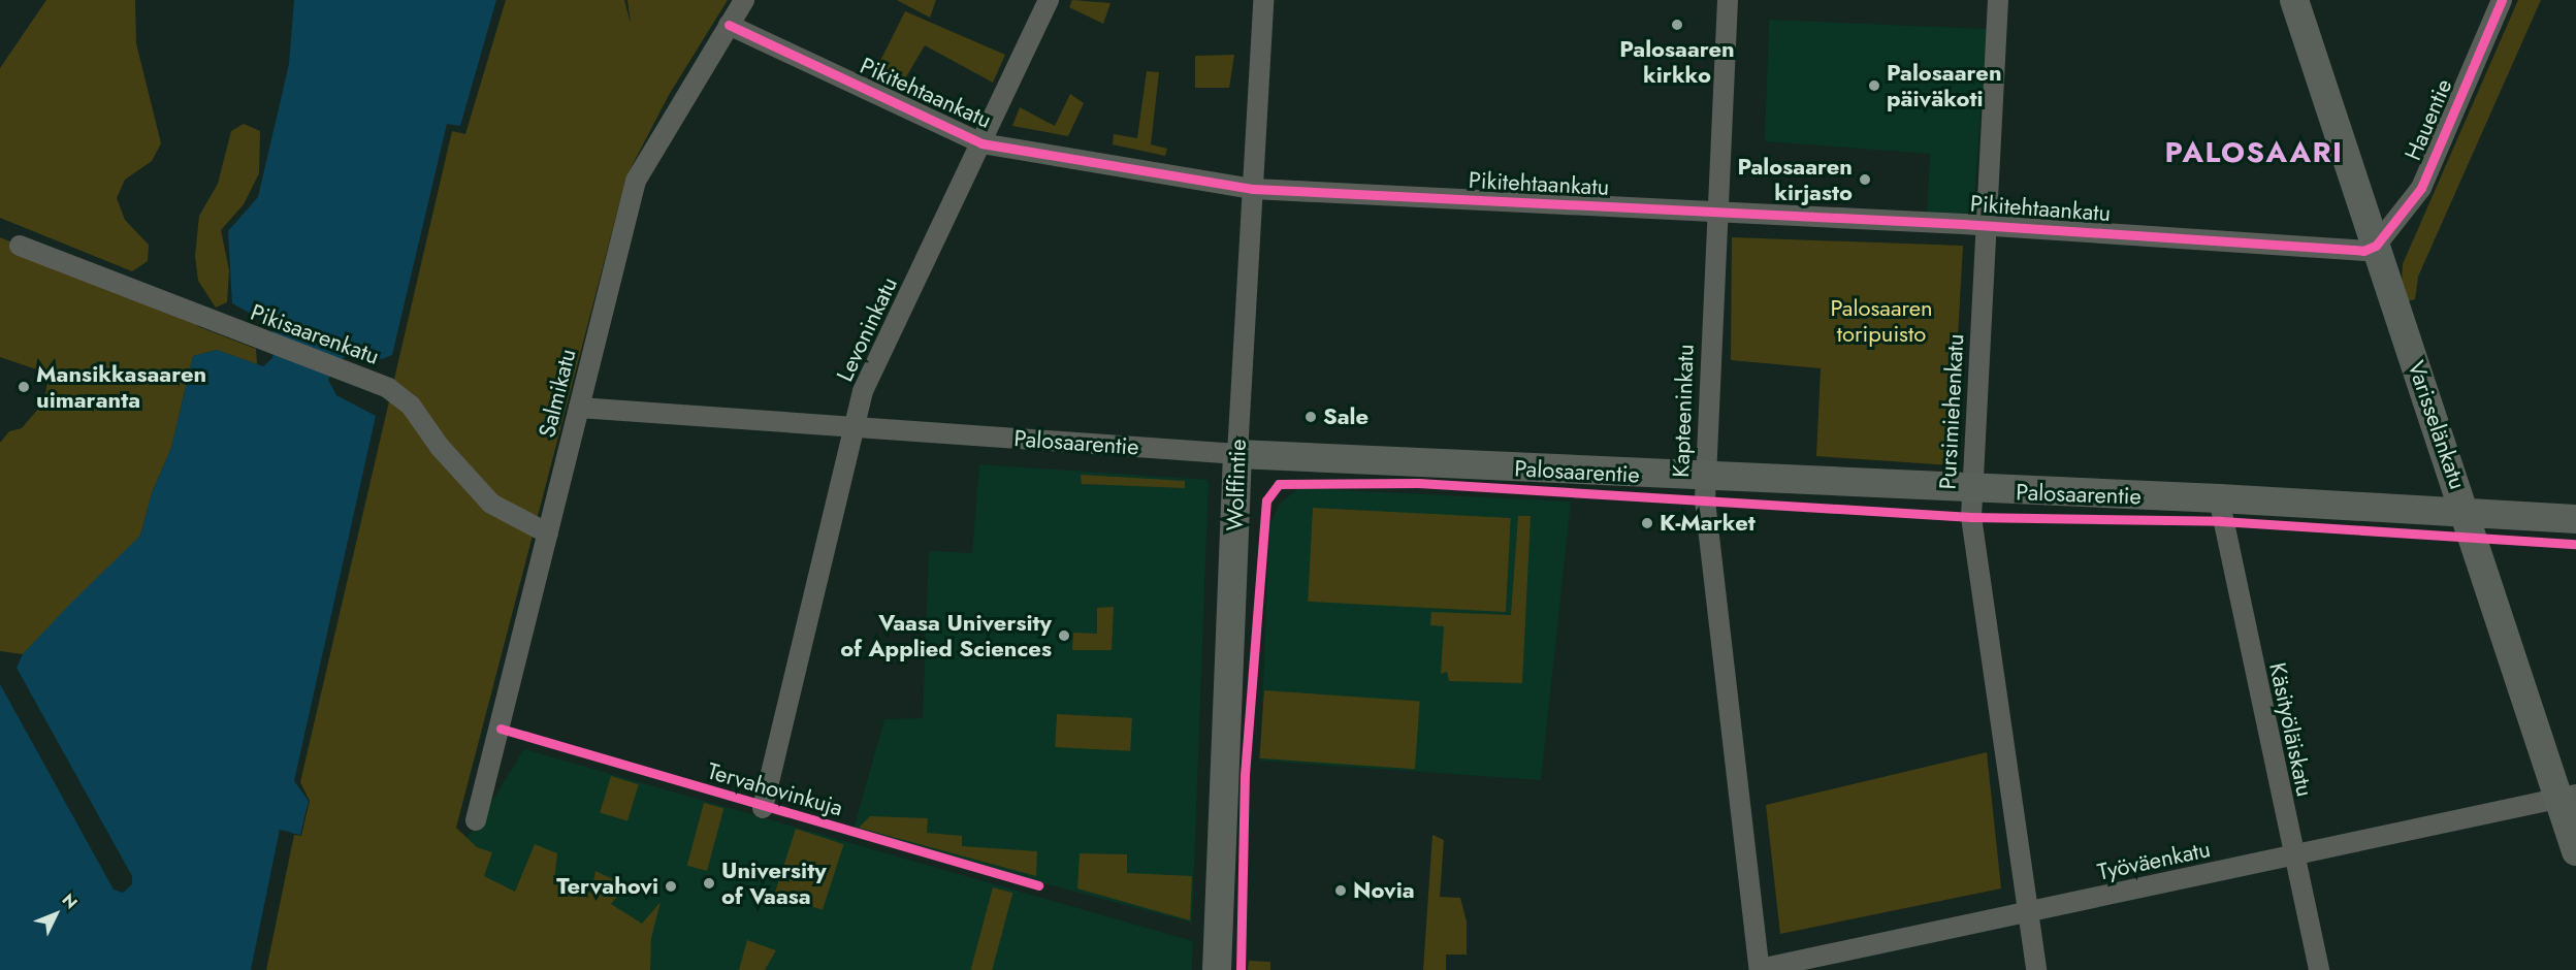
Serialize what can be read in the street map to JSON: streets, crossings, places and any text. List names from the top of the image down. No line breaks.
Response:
{"streets":{"main road":["Varisselänkatu","Palosaarentie","Wolffintie"],"street":["Pikitehtaankatu","Hauentie","Levoninkatu","Pikisaarenkatu","Salmikatu","Kapteeninkatu","Pursimiehenkatu","Käsityöläiskatu","Työväenkatu"],"cycle path":["Tervahovinkuja"]},"crossings":[["Pikitehtaankatu","Hauentie"],["Pikitehtaankatu","Levoninkatu"],["Pikitehtaankatu","Salmikatu"],["Pikitehtaankatu","Kapteeninkatu"],["Pikitehtaankatu","Pursimiehenkatu"],["Pikitehtaankatu","Varisselänkatu"],["Pikitehtaankatu","Wolffintie"],["Hauentie","Varisselänkatu"],["Levoninkatu","Palosaarentie"],["Pikisaarenkatu","Salmikatu"],["Salmikatu","Palosaarentie"],["Kapteeninkatu","Palosaarentie"],["Kapteeninkatu","Työväenkatu"],["Pursimiehenkatu","Palosaarentie"],["Pursimiehenkatu","Työväenkatu"],["Varisselänkatu","Palosaarentie"],["Varisselänkatu","Työväenkatu"],["Palosaarentie","Wolffintie"],["Palosaarentie","Käsityöläiskatu"],["Käsityöläiskatu","Työväenkatu"]],"districts":["PALOSAARI"],"parks":["Palosaaren toripuisto"],"places":["Palosaaren kirkko","Palosaaren päiväkoti","Palosaaren kirjasto","Mansikkasaaren uimaranta","Sale","K-Market","Vaasa University of Applied Sciences","University of Vaasa","Tervahovi","Novia"],"north":"top right"}
